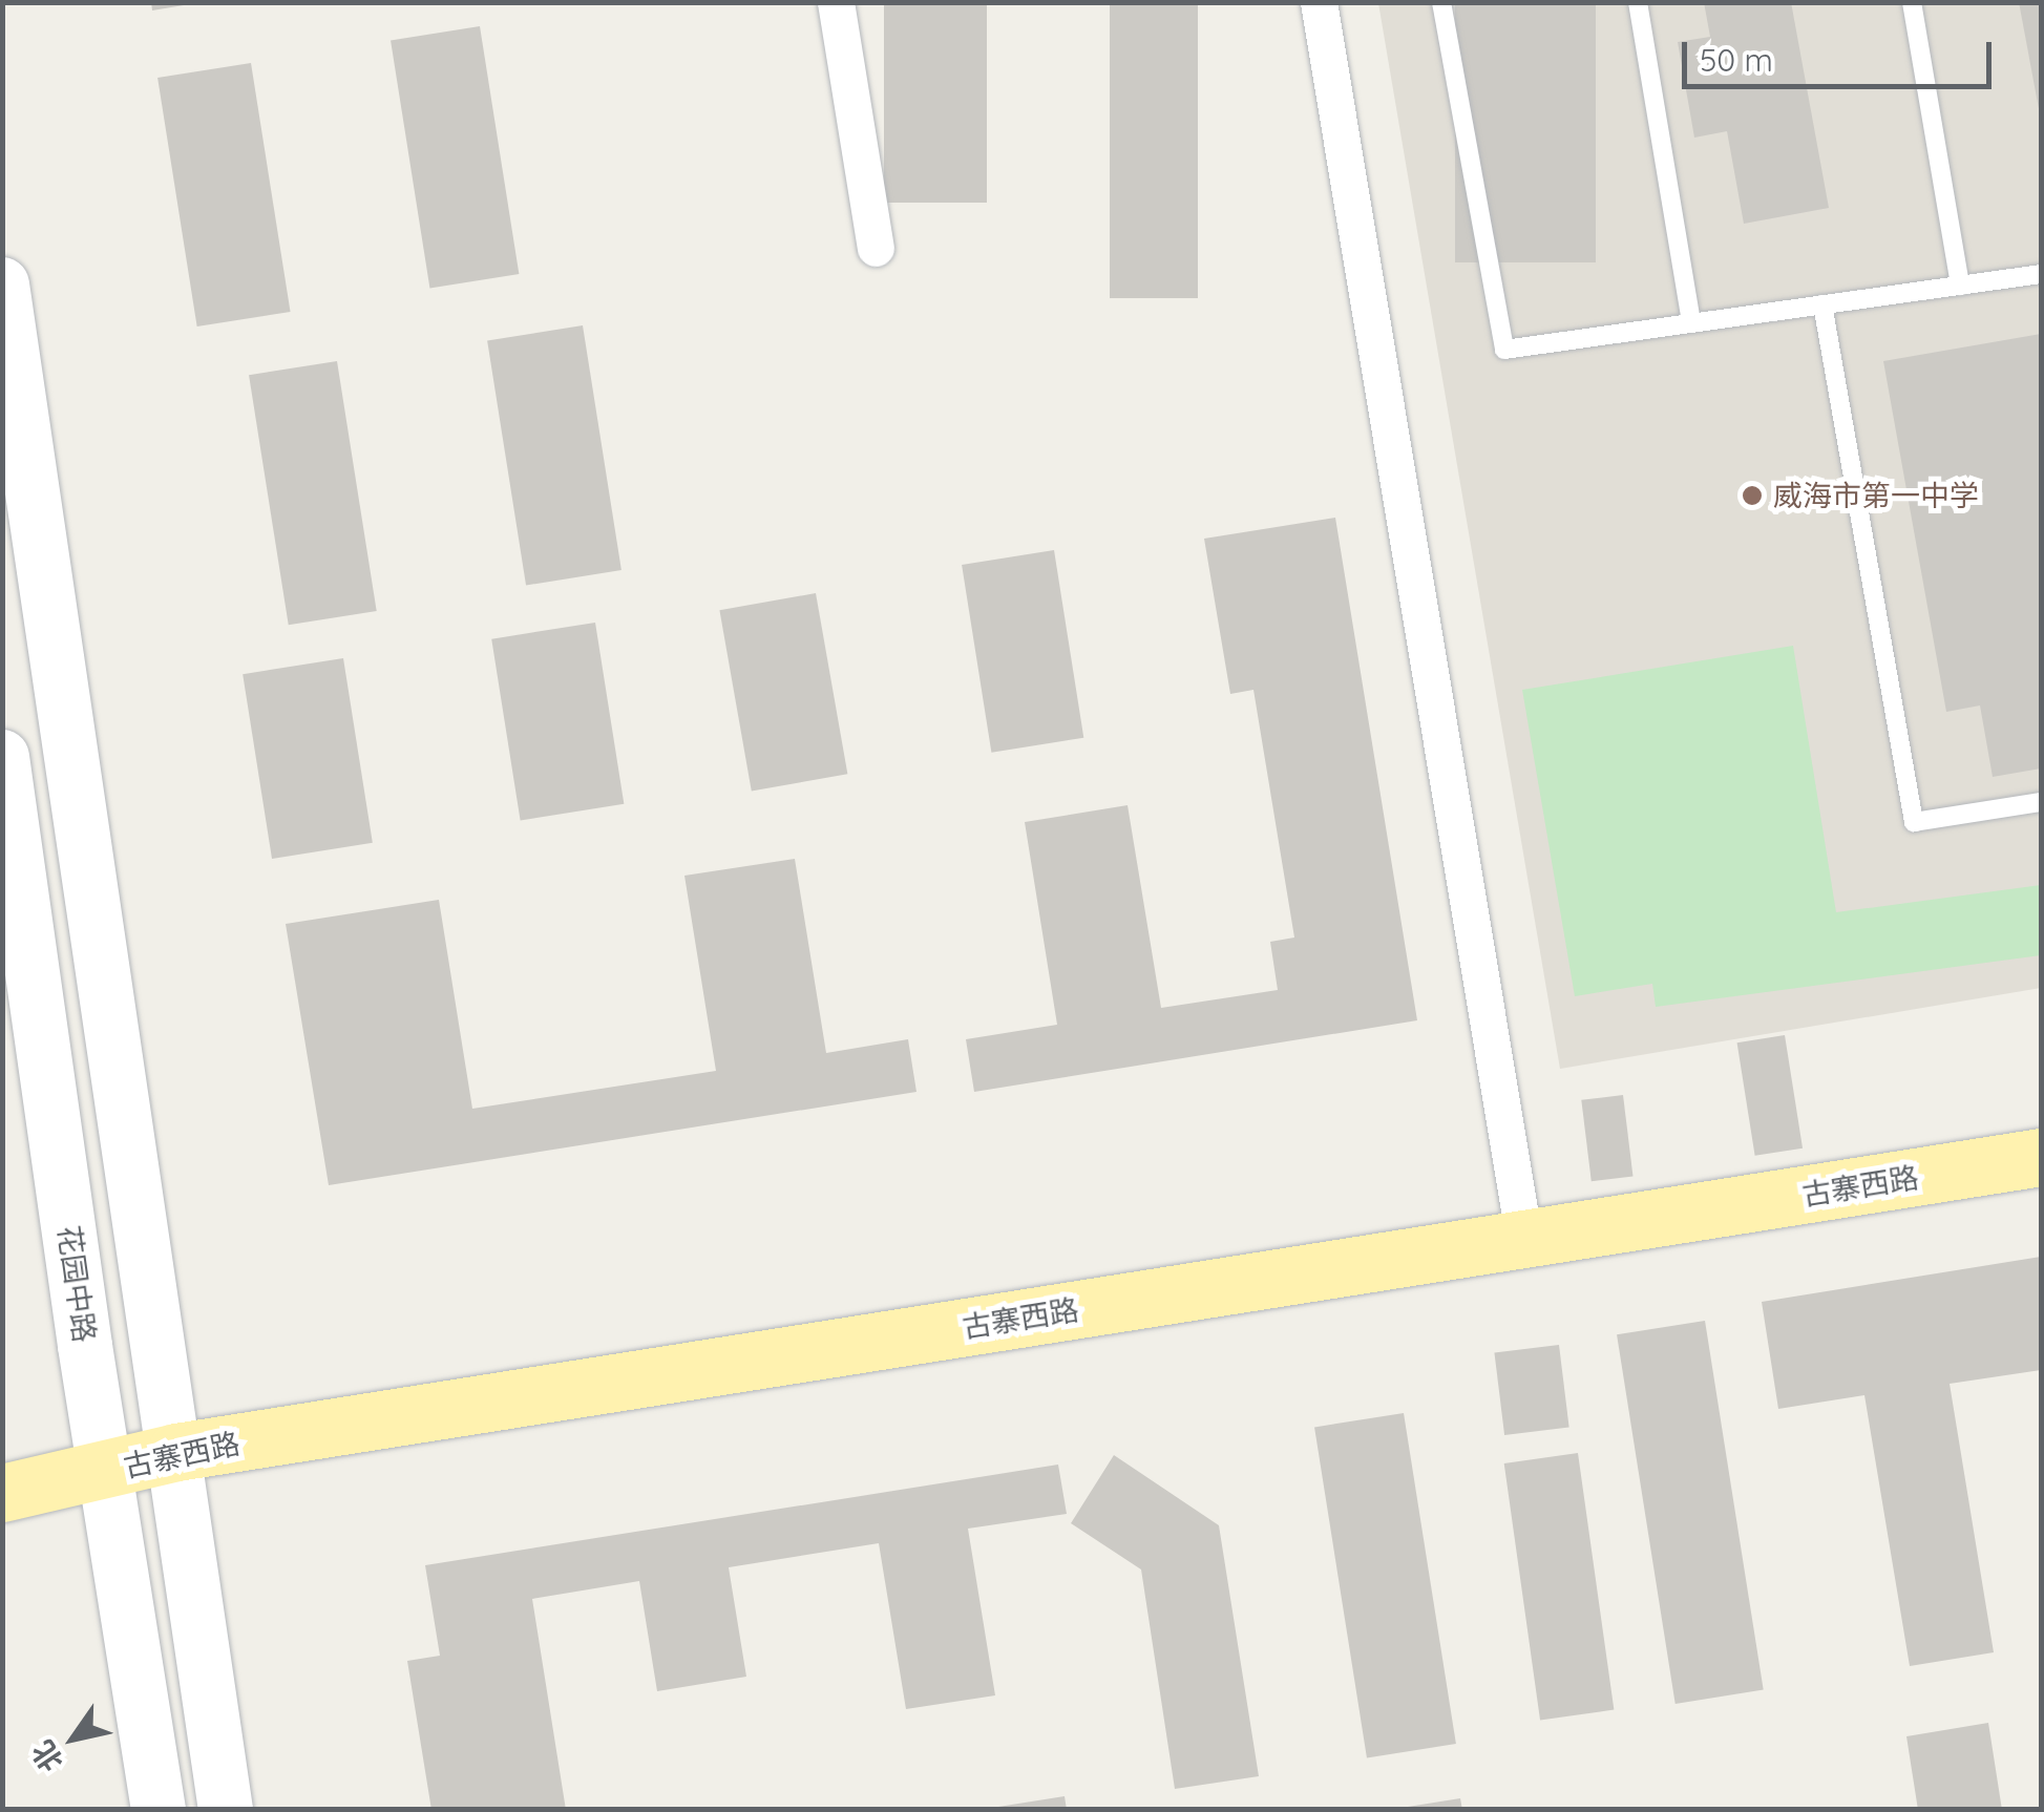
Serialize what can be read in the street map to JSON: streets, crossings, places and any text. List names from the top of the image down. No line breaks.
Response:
{"streets":{"main road":["古寨西路","花园中路"]},"crossings":[["古寨西路","花园中路"]],"places":["威海市第一中学"],"scale_bar":"50 m","north":"bottom left"}
